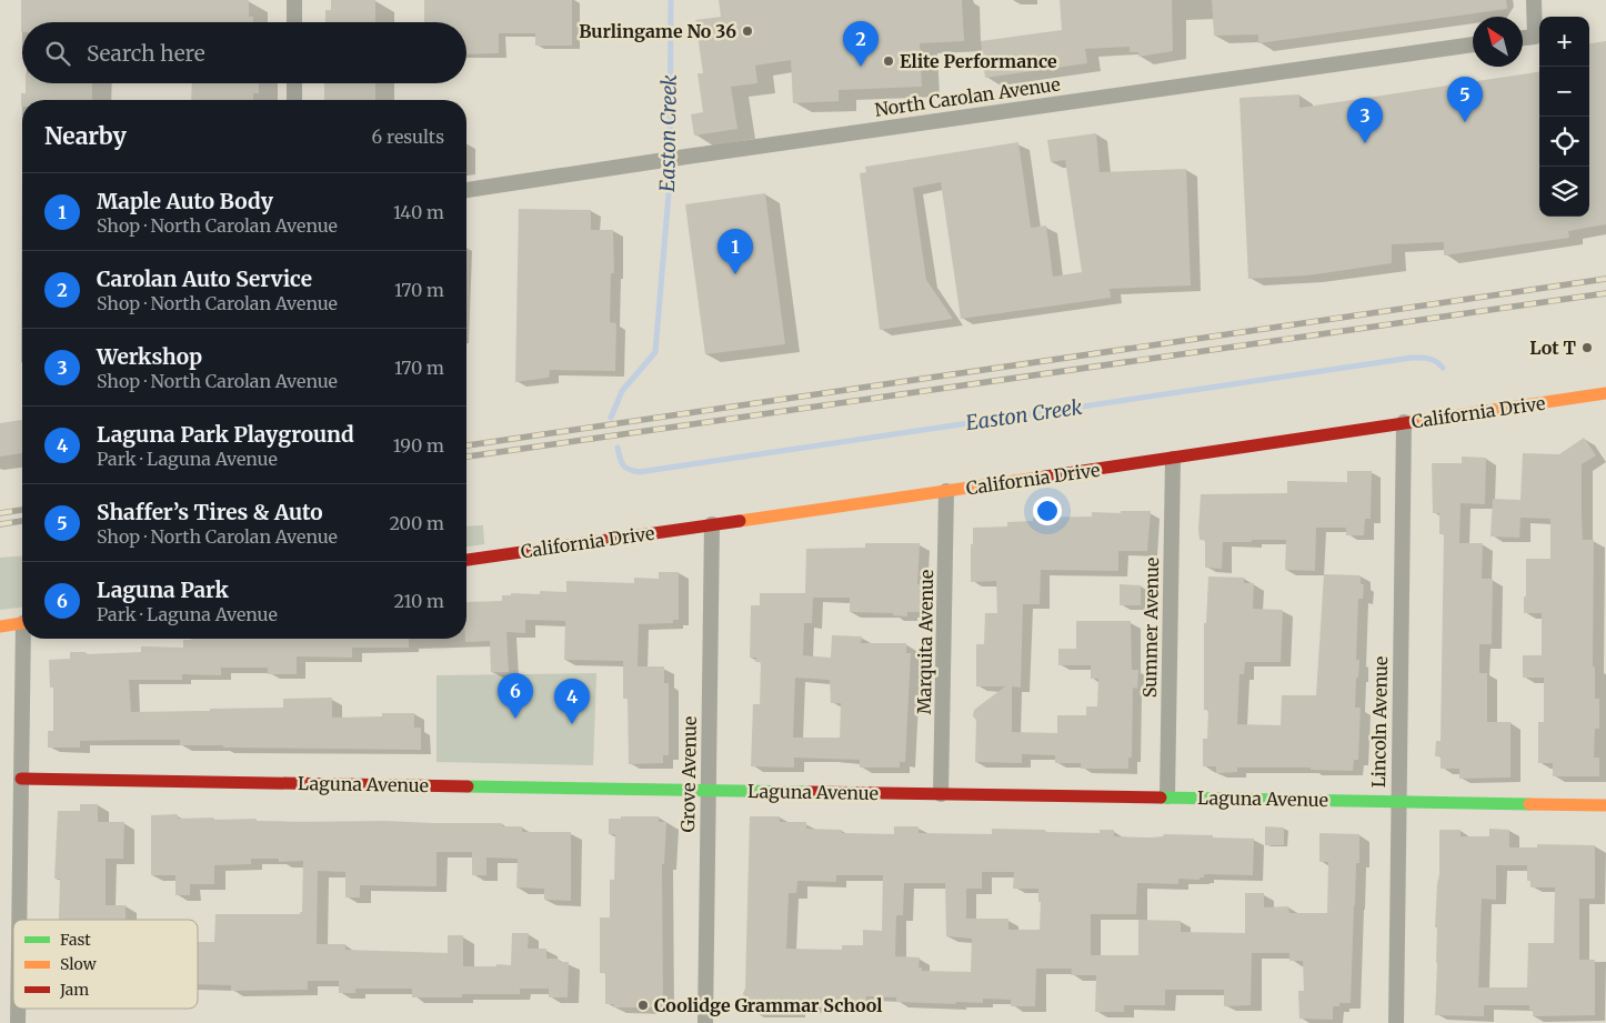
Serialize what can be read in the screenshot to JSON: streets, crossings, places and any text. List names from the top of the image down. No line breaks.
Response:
{"streets":{"street":["North Carolan Avenue","California Drive","Summer Avenue","Marquita Avenue","Lincoln Avenue","Grove Avenue","Laguna Avenue"]},"crossings":[["California Drive","Summer Avenue"],["California Drive","Marquita Avenue"],["California Drive","Lincoln Avenue"],["California Drive","Grove Avenue"],["Summer Avenue","Laguna Avenue"],["Marquita Avenue","Laguna Avenue"],["Lincoln Avenue","Laguna Avenue"],["Grove Avenue","Laguna Avenue"]],"water":["Easton Creek"],"places":["Burlingame No 36","Elite Performance","Lot T","Coolidge Grammar School"],"legend":["Fast","Slow","Jam"],"north":"top left","page":{"map_buttons":["+","−"],"pins":["2","5","3","1","6","4"],"search":"Search here","heading":["Nearby","6 results"],"list":[{"mark":"1","name":"Maple Auto Body","note":"Shop · North Carolan Avenue","value":"140 m"},{"mark":"2","name":"Carolan Auto Service","note":"Shop · North Carolan Avenue","value":"170 m"},{"mark":"3","name":"Werkshop","note":"Shop · North Carolan Avenue","value":"170 m"},{"mark":"4","name":"Laguna Park Playground","note":"Park · Laguna Avenue","value":"190 m"},{"mark":"5","name":"Shaffer’s Tires & Auto","note":"Shop · North Carolan Avenue","value":"200 m"},{"mark":"6","name":"Laguna Park","note":"Park · Laguna Avenue","value":"210 m"}]}}
